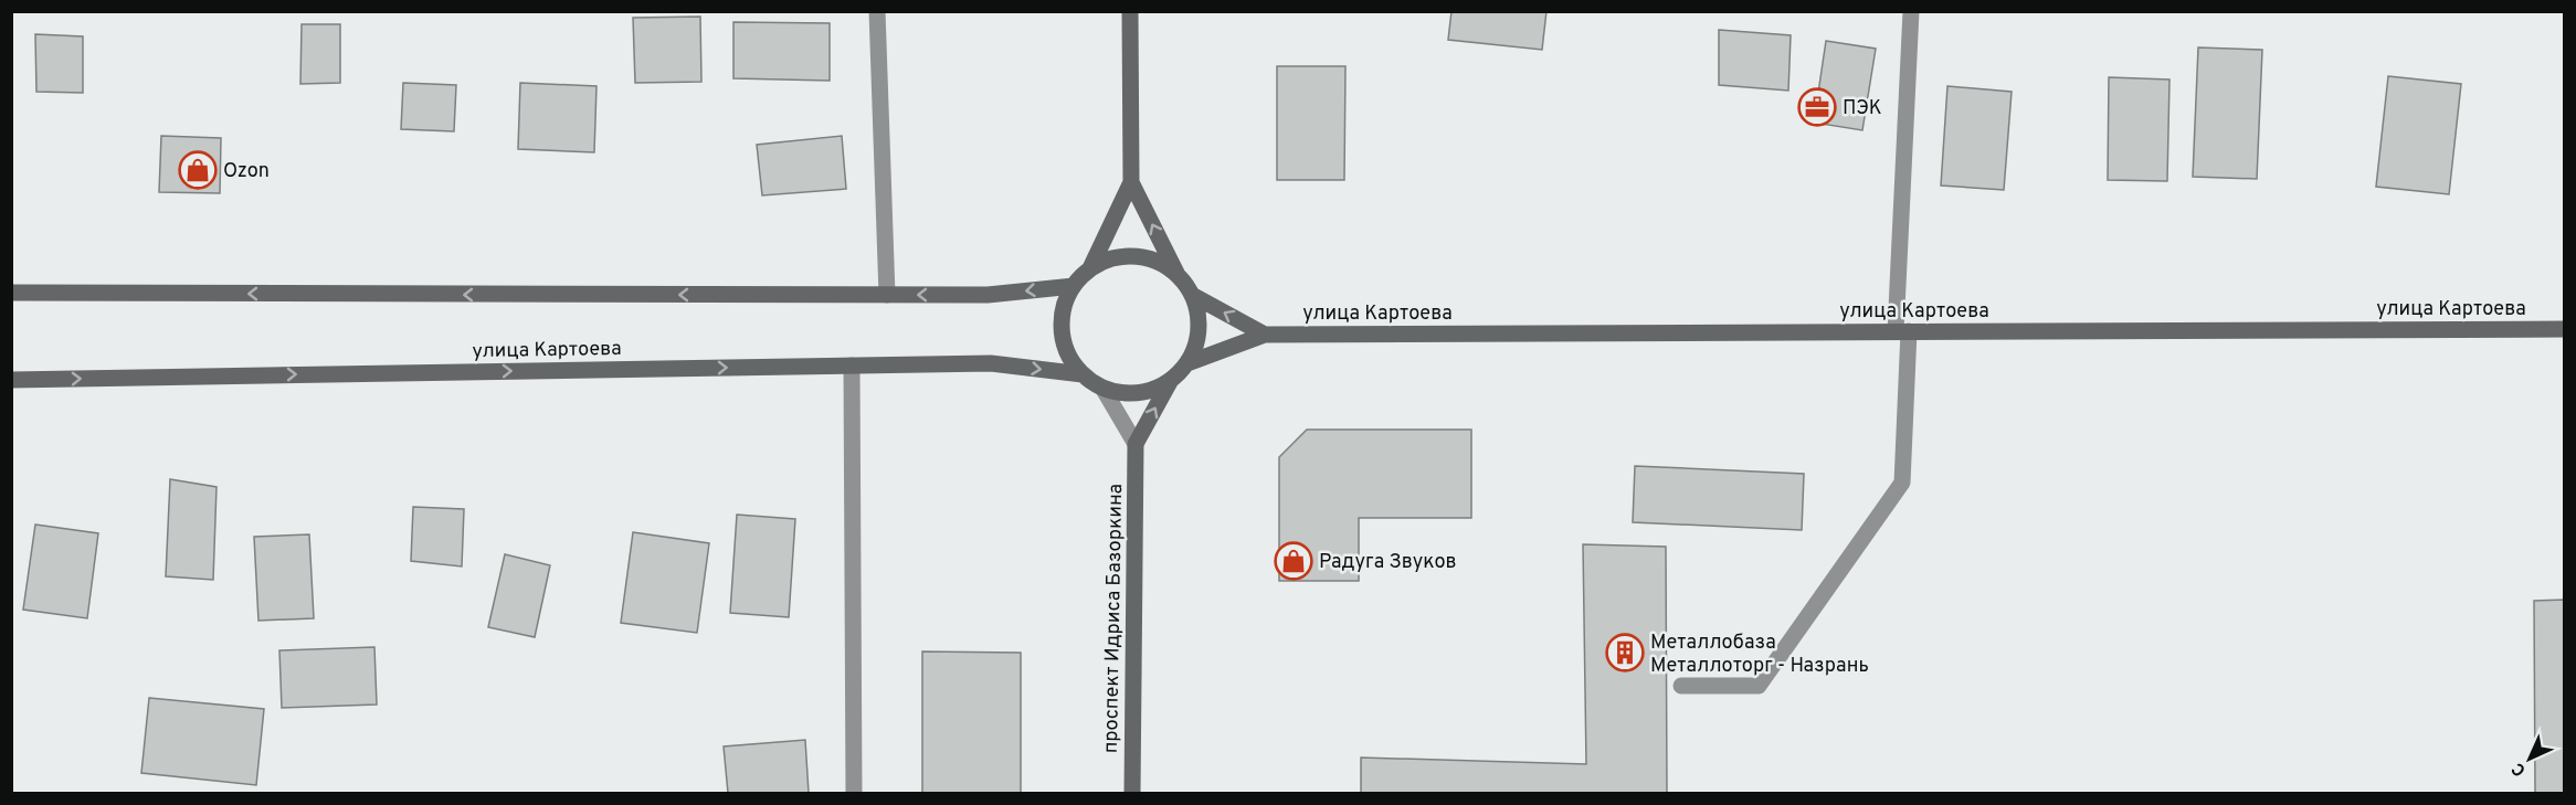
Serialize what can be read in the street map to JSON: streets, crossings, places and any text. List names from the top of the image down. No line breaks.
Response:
{"streets":{"main road":["улица Картоева","проспект Идриса Базоркина"]},"crossings":[["улица Картоева","проспект Идриса Базоркина"]],"places":{"office":["ПЭК"],"shop":["Ozon","Радуга Звуков"],"building":["Металлобаза Металлоторг - Назрань"]},"north":"bottom left"}
